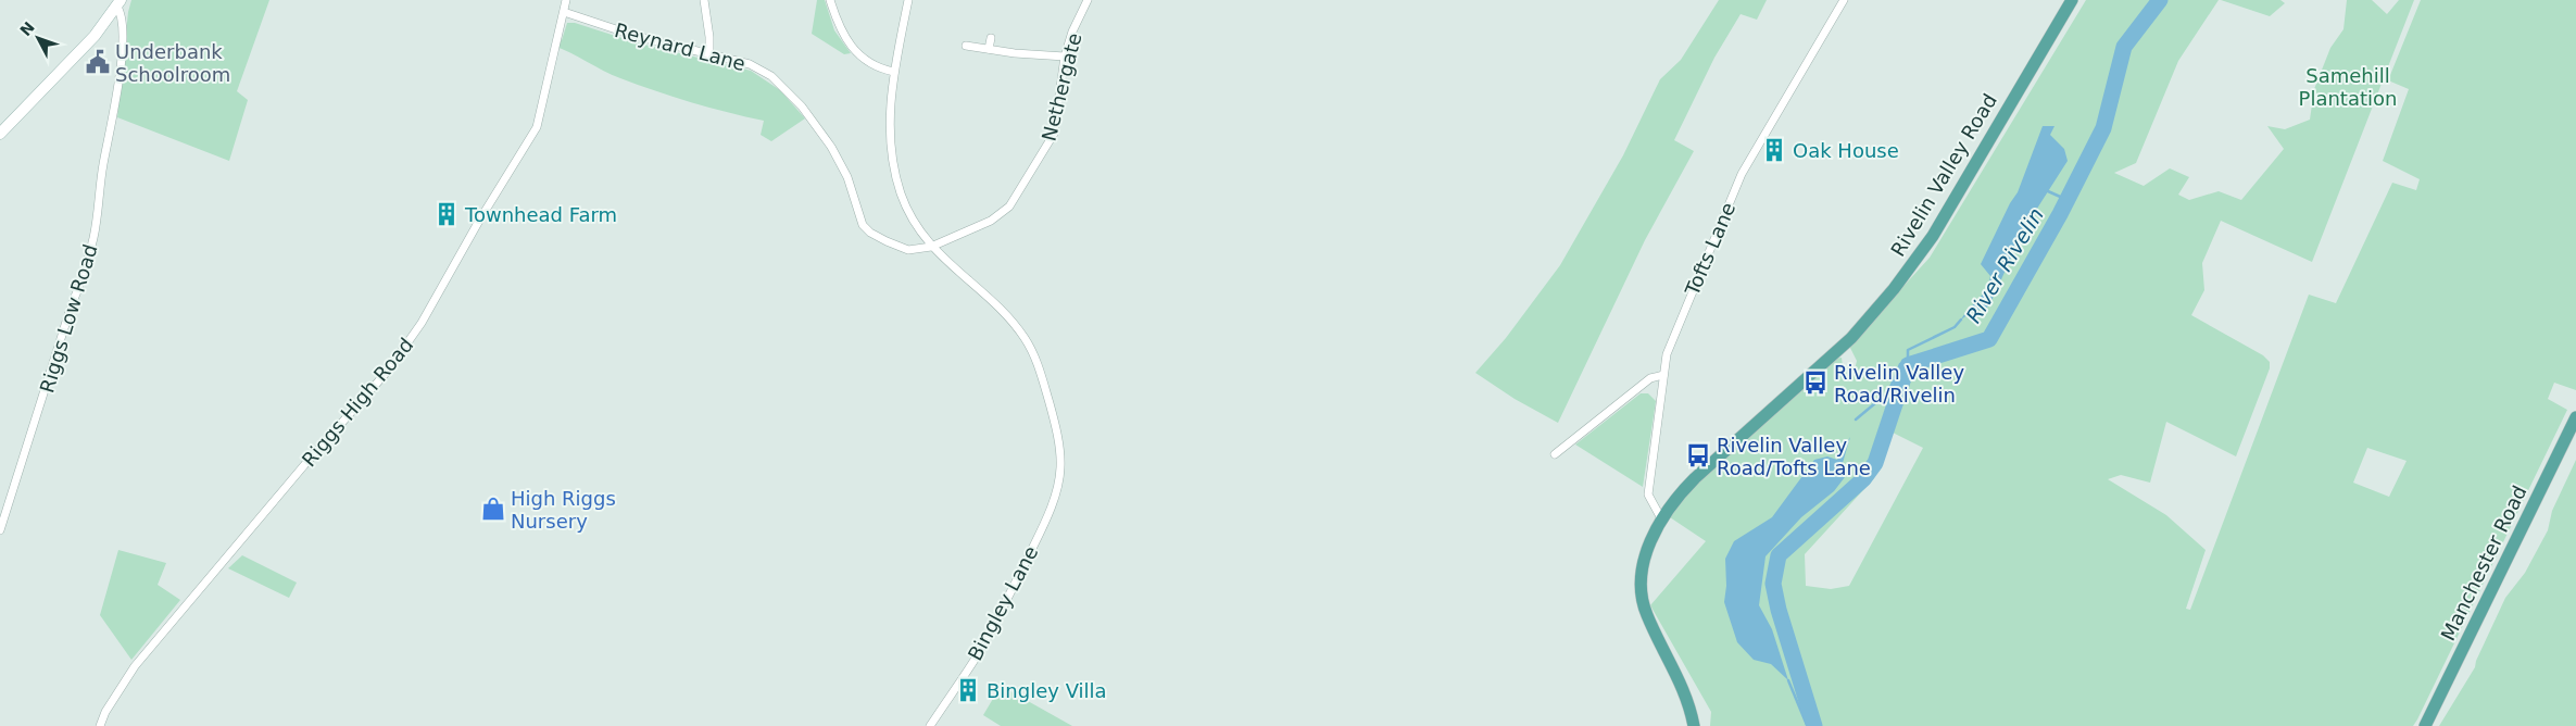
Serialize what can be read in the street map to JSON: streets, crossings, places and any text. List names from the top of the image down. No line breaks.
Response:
{"streets":{"main road":["Rivelin Valley Road","Manchester Road"],"street":["Reynard Lane","Nethergate","Tofts Lane","Riggs Low Road","Riggs High Road","Bingley Lane"]},"crossings":[["Reynard Lane","Nethergate"],["Reynard Lane","Riggs High Road"],["Reynard Lane","Bingley Lane"],["Nethergate","Bingley Lane"],["Rivelin Valley Road","Tofts Lane"]],"water":["River Rivelin"],"parks":["Samehill Plantation"],"places":{"public building":["Underbank Schoolroom"],"building":["Oak House","Townhead Farm","Bingley Villa"],"bus stop":["Rivelin Valley Road/Rivelin","Rivelin Valley Road/Tofts Lane"],"shop":["High Riggs Nursery"]},"north":"top left"}
